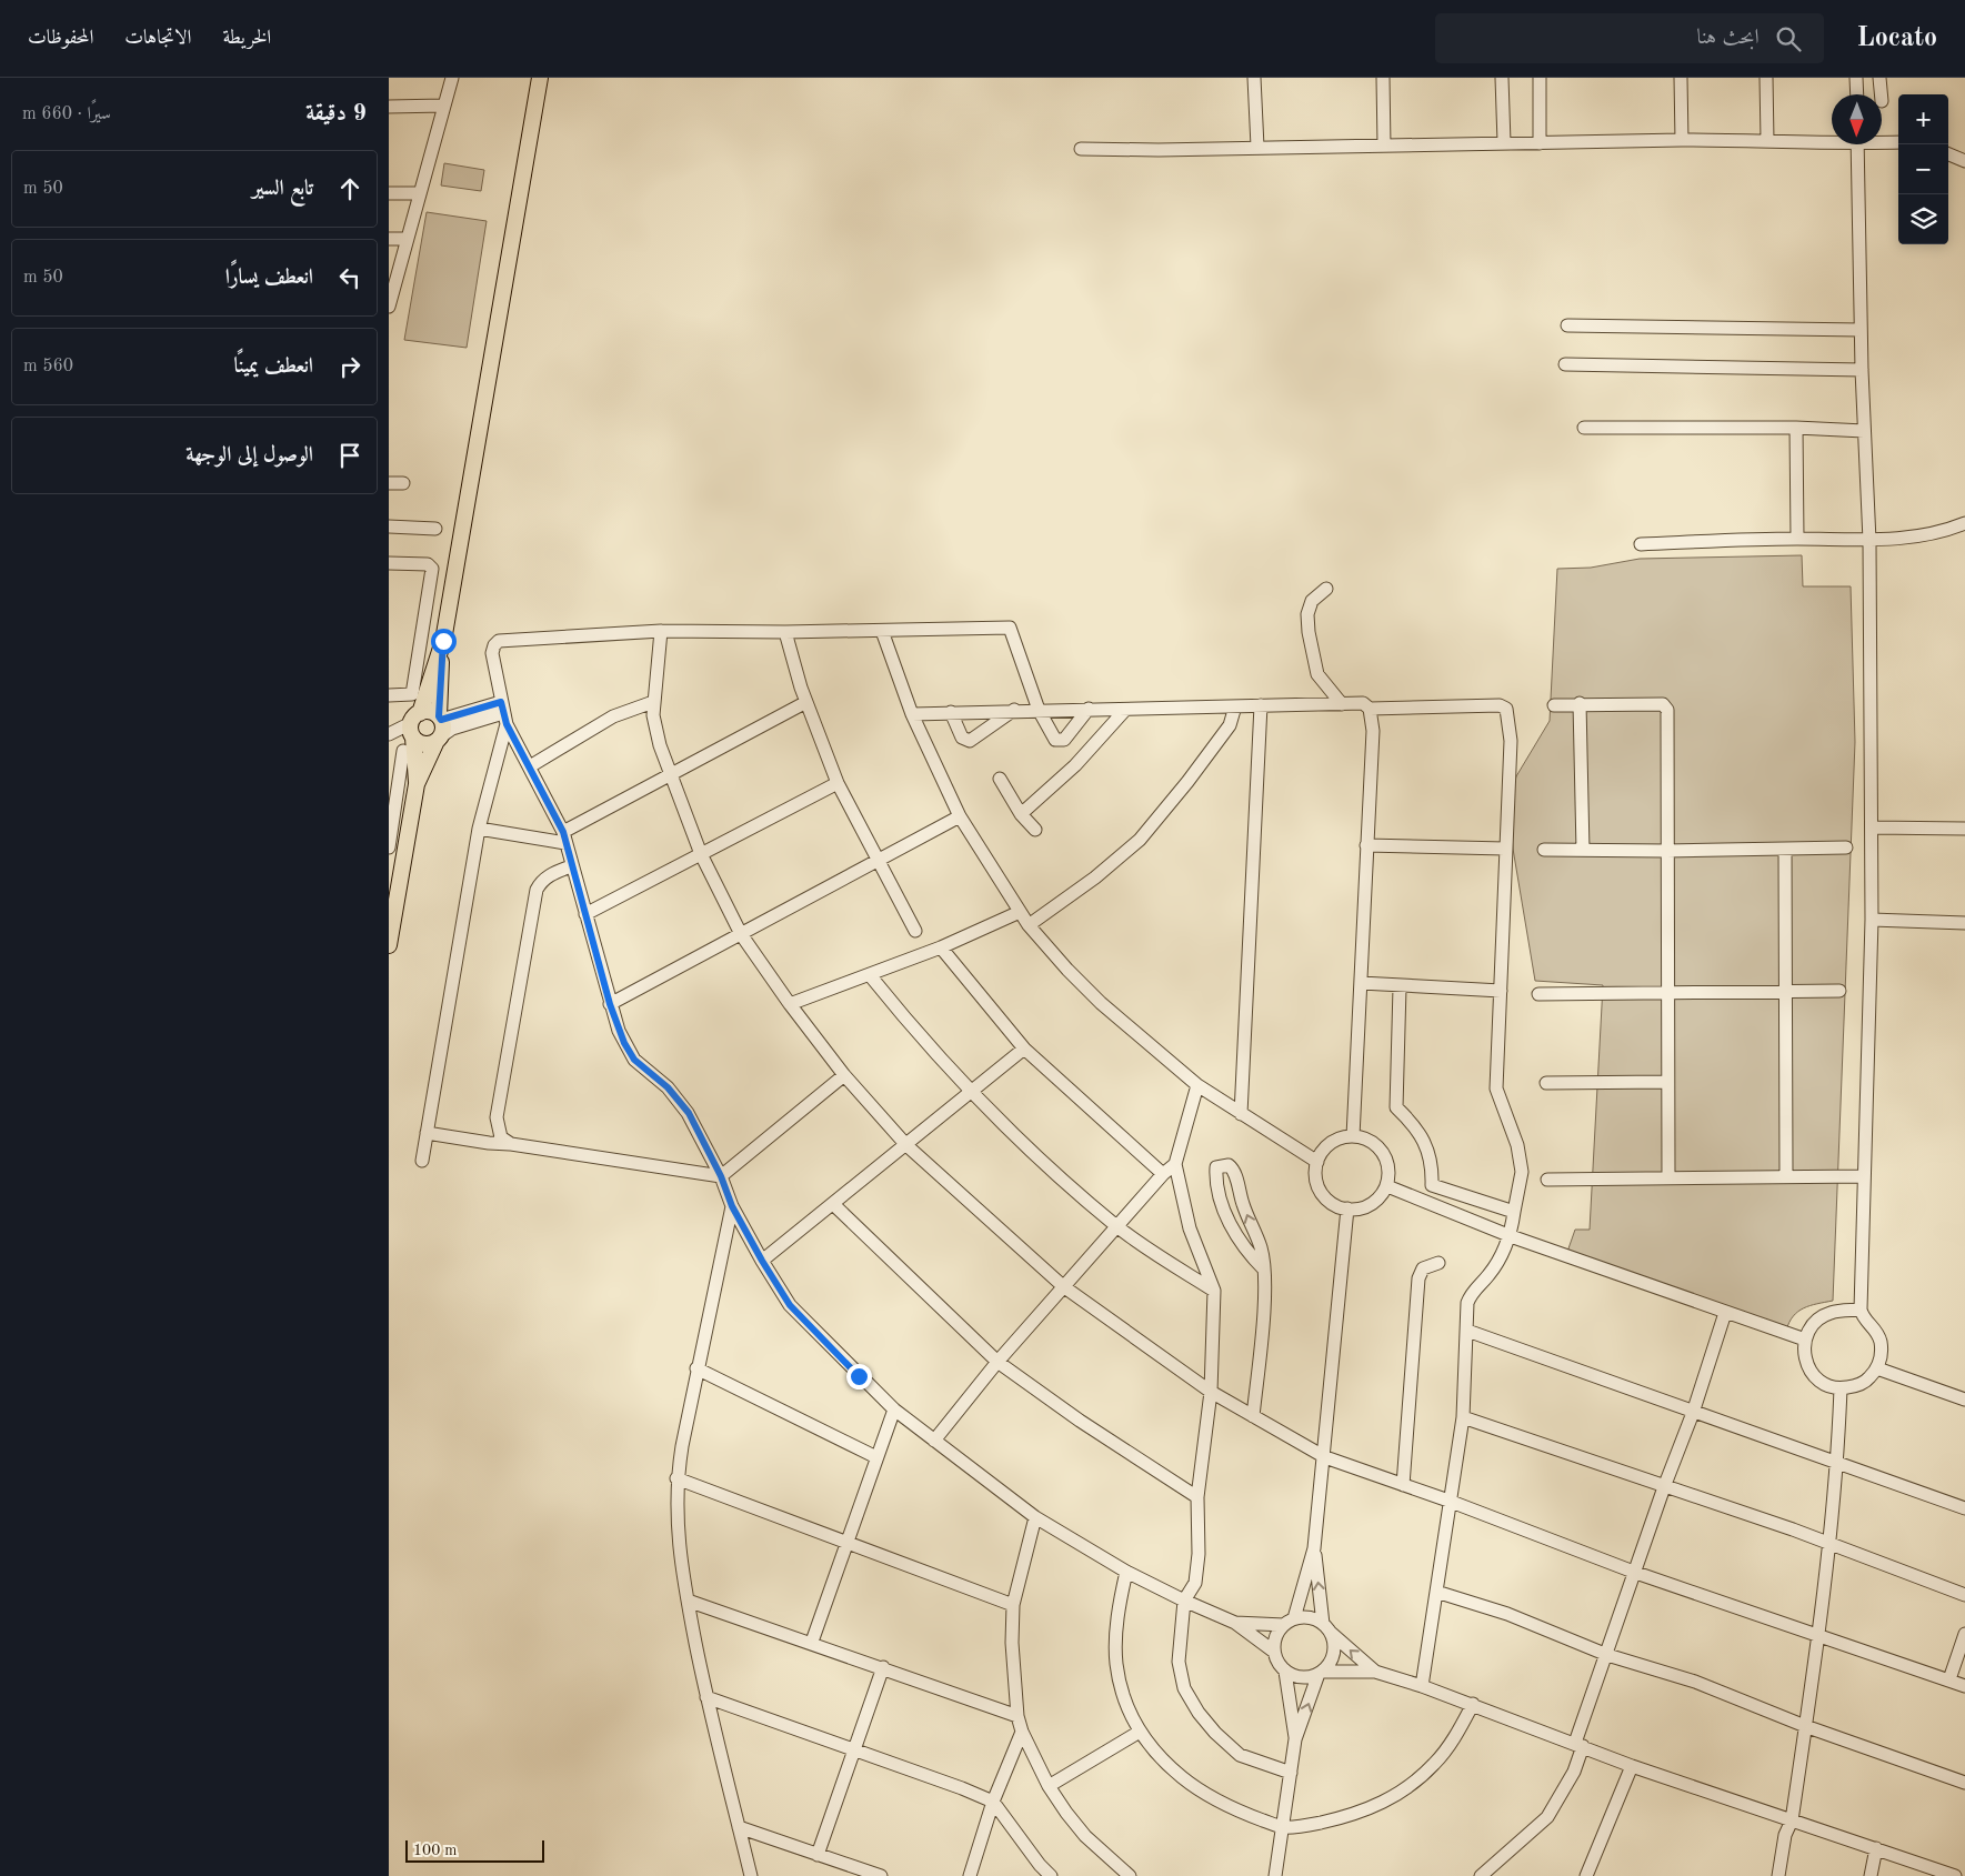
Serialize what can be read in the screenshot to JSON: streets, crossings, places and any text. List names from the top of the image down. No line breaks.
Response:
{"scale_bar":"100 m","north":"bottom","page":{"header":"Locato","search":"ابحث هنا","nav":["الخريطة","الاتجاهات","المحفوظات"],"heading":["9 دقيقة","سيرًا · 660 m"],"map_buttons":["+","−"],"list":[["تابع السير","50 m"],["انعطف يسارًا","50 m"],["انعطف يمينًا","560 m"],"الوصول إلى الوجهة"],"scale":"100 m"}}
